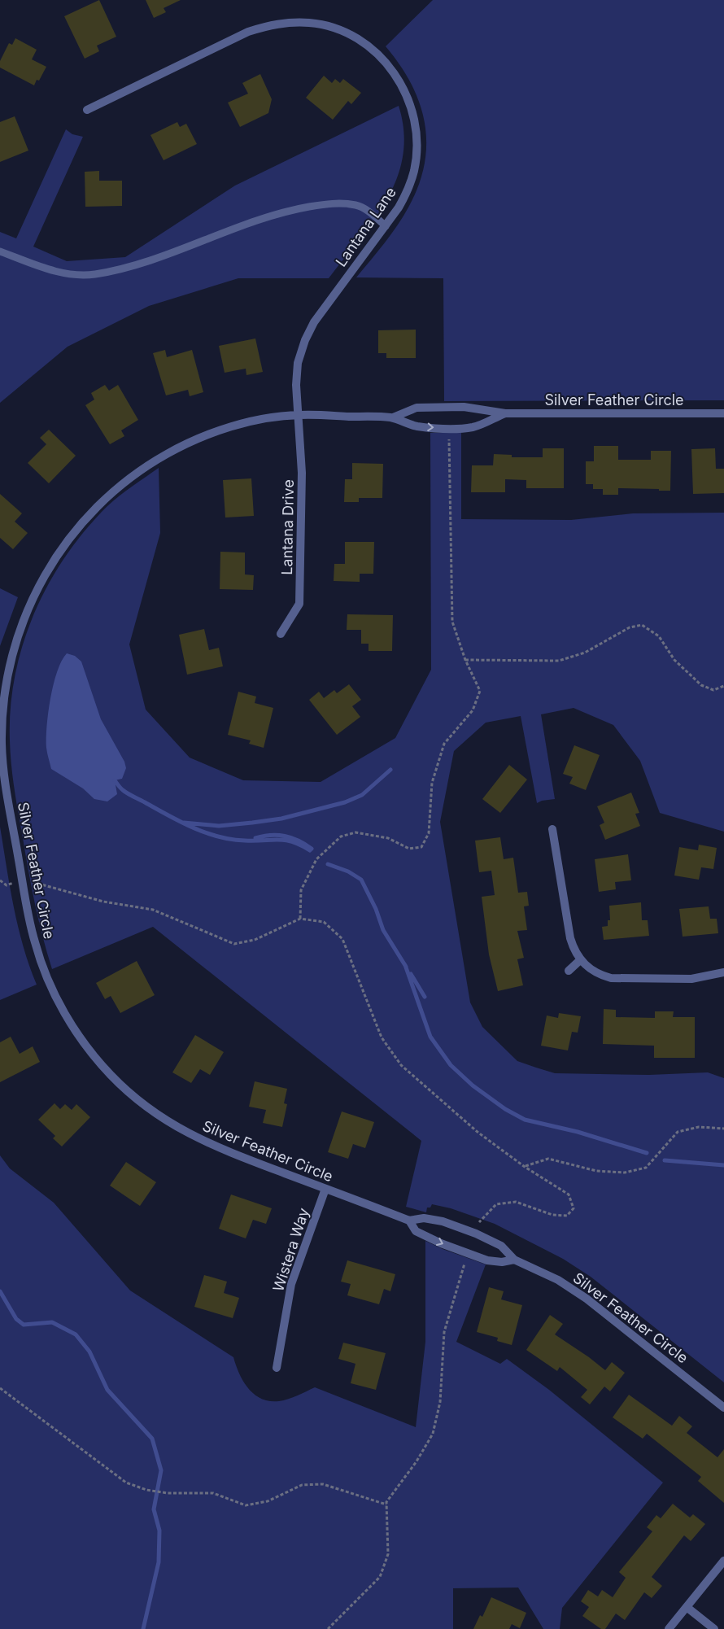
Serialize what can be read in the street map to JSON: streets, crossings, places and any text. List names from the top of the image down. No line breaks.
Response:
{"streets":{"street":["Lantana Lane","Silver Feather Circle","Lantana Drive","Wistera Way"]},"crossings":[["Lantana Lane","Silver Feather Circle"],["Lantana Lane","Lantana Drive"],["Silver Feather Circle","Lantana Drive"],["Silver Feather Circle","Wistera Way"]]}
